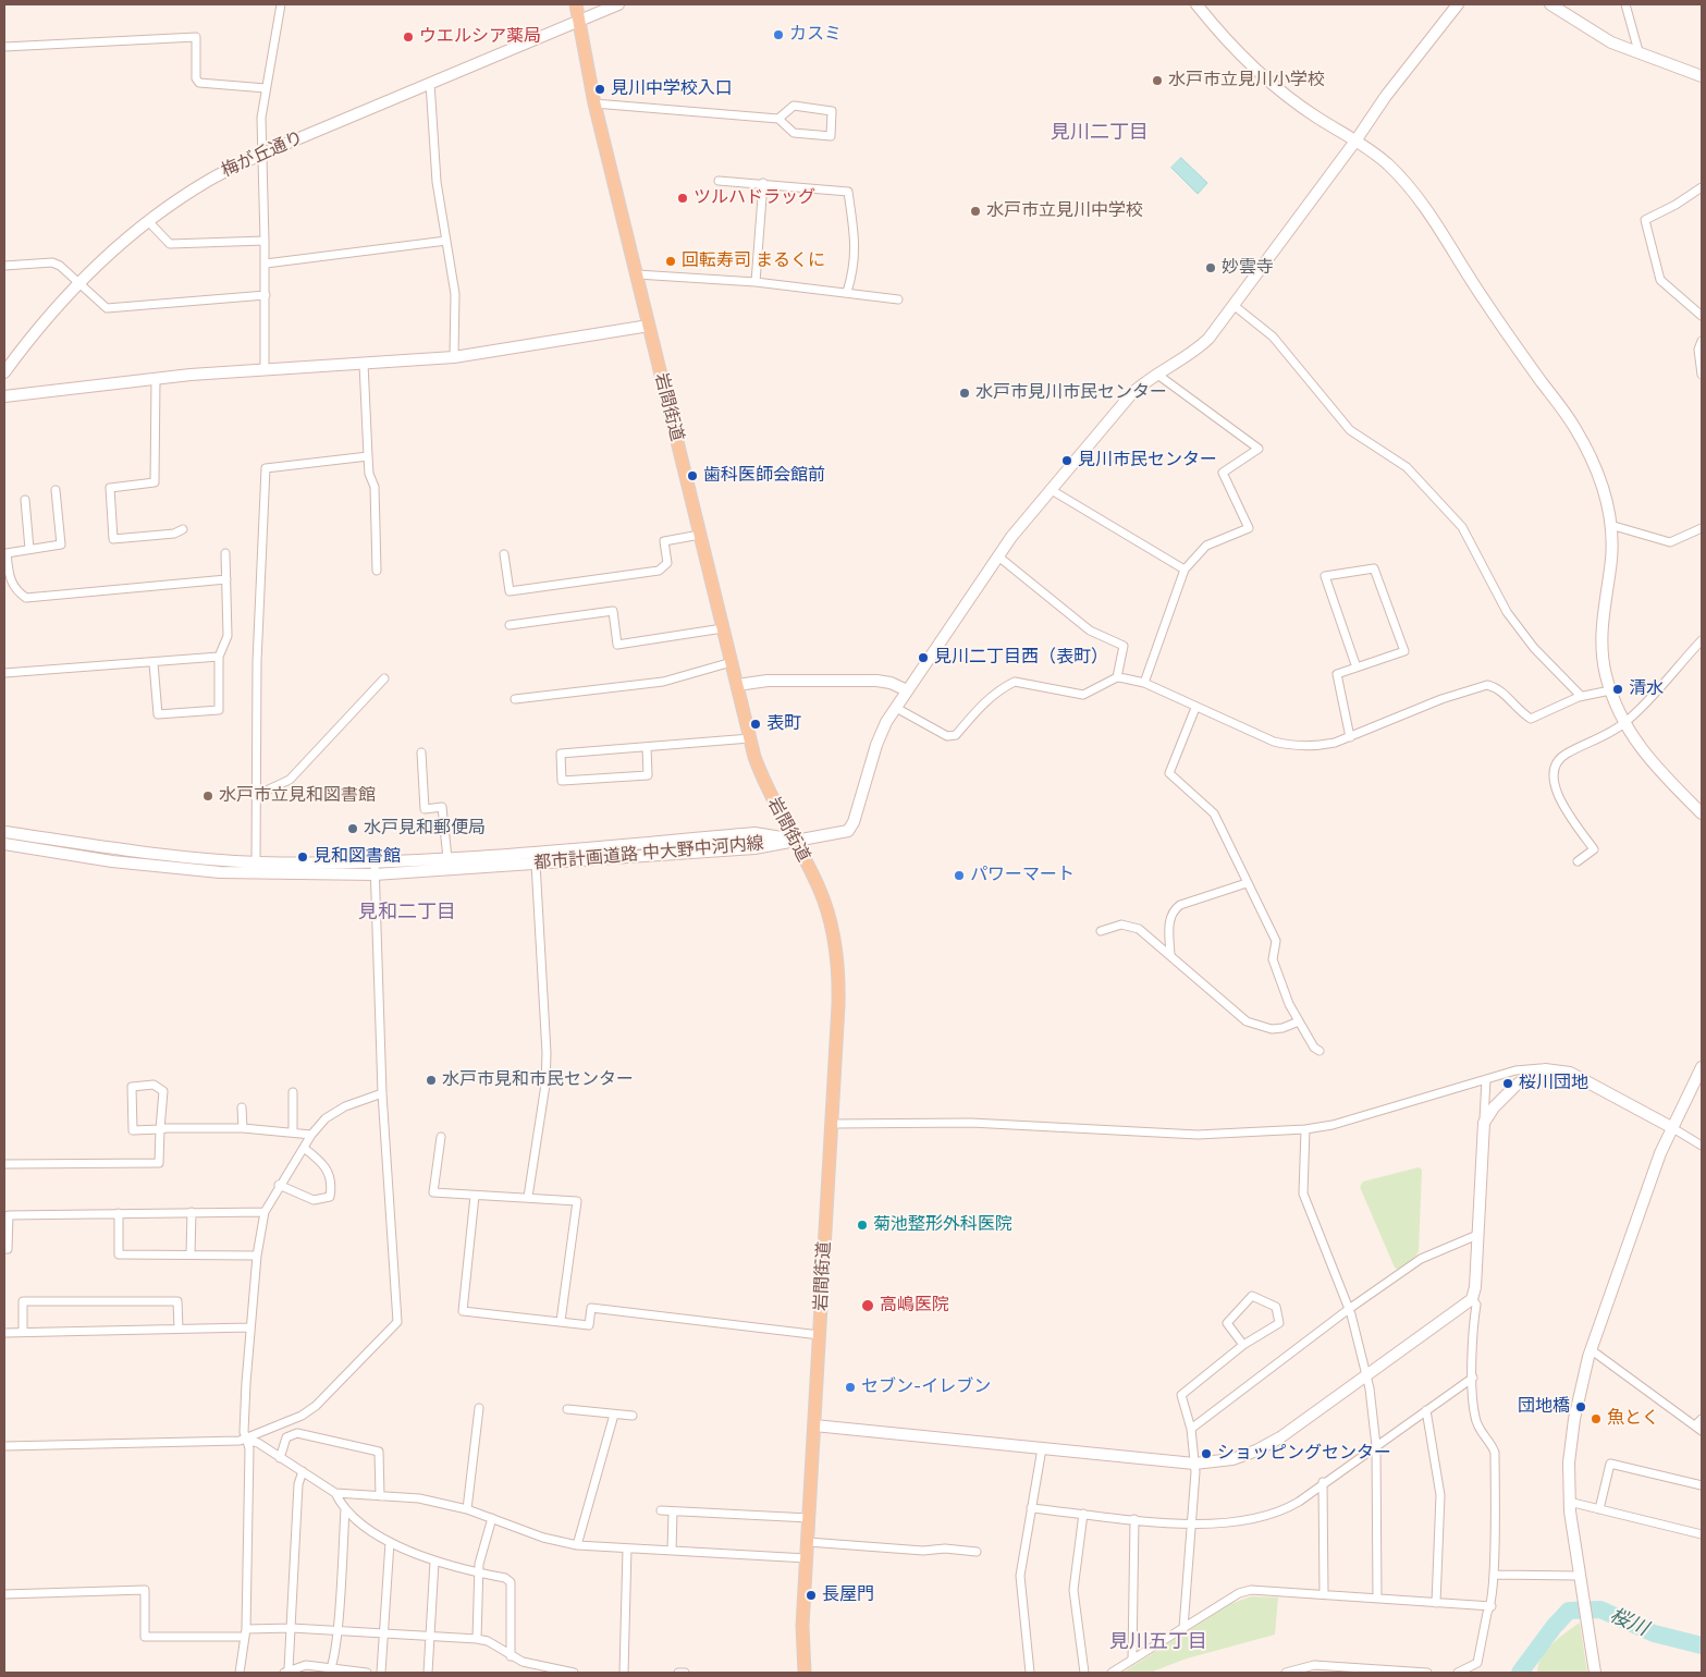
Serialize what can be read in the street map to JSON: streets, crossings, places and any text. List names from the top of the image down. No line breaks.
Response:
{"streets":{"main road":["岩間街道"],"street":["梅が丘通り","都市計画道路 中大野中河内線"]},"crossings":[["梅が丘通り","岩間街道"],["岩間街道","都市計画道路 中大野中河内線"]],"districts":["見川二丁目","見和二丁目","見川五丁目"],"water":["桜川"],"places":["カスミ","ウエルシア薬局","水戸市立見川小学校","見川中学校入口","ツルハドラッグ","水戸市立見川中学校","回転寿司 まるくに","妙雲寺","水戸市見川市民センター","見川市民センター","歯科医師会館前","見川二丁目西（表町）","清水","表町","水戸市立見和図書館","水戸見和郵便局","見和図書館","パワーマート","水戸市見和市民センター","桜川団地","菊池整形外科医院","高嶋医院","セブン-イレブン","団地橋","魚とく","ショッピングセンター","長屋門"]}
